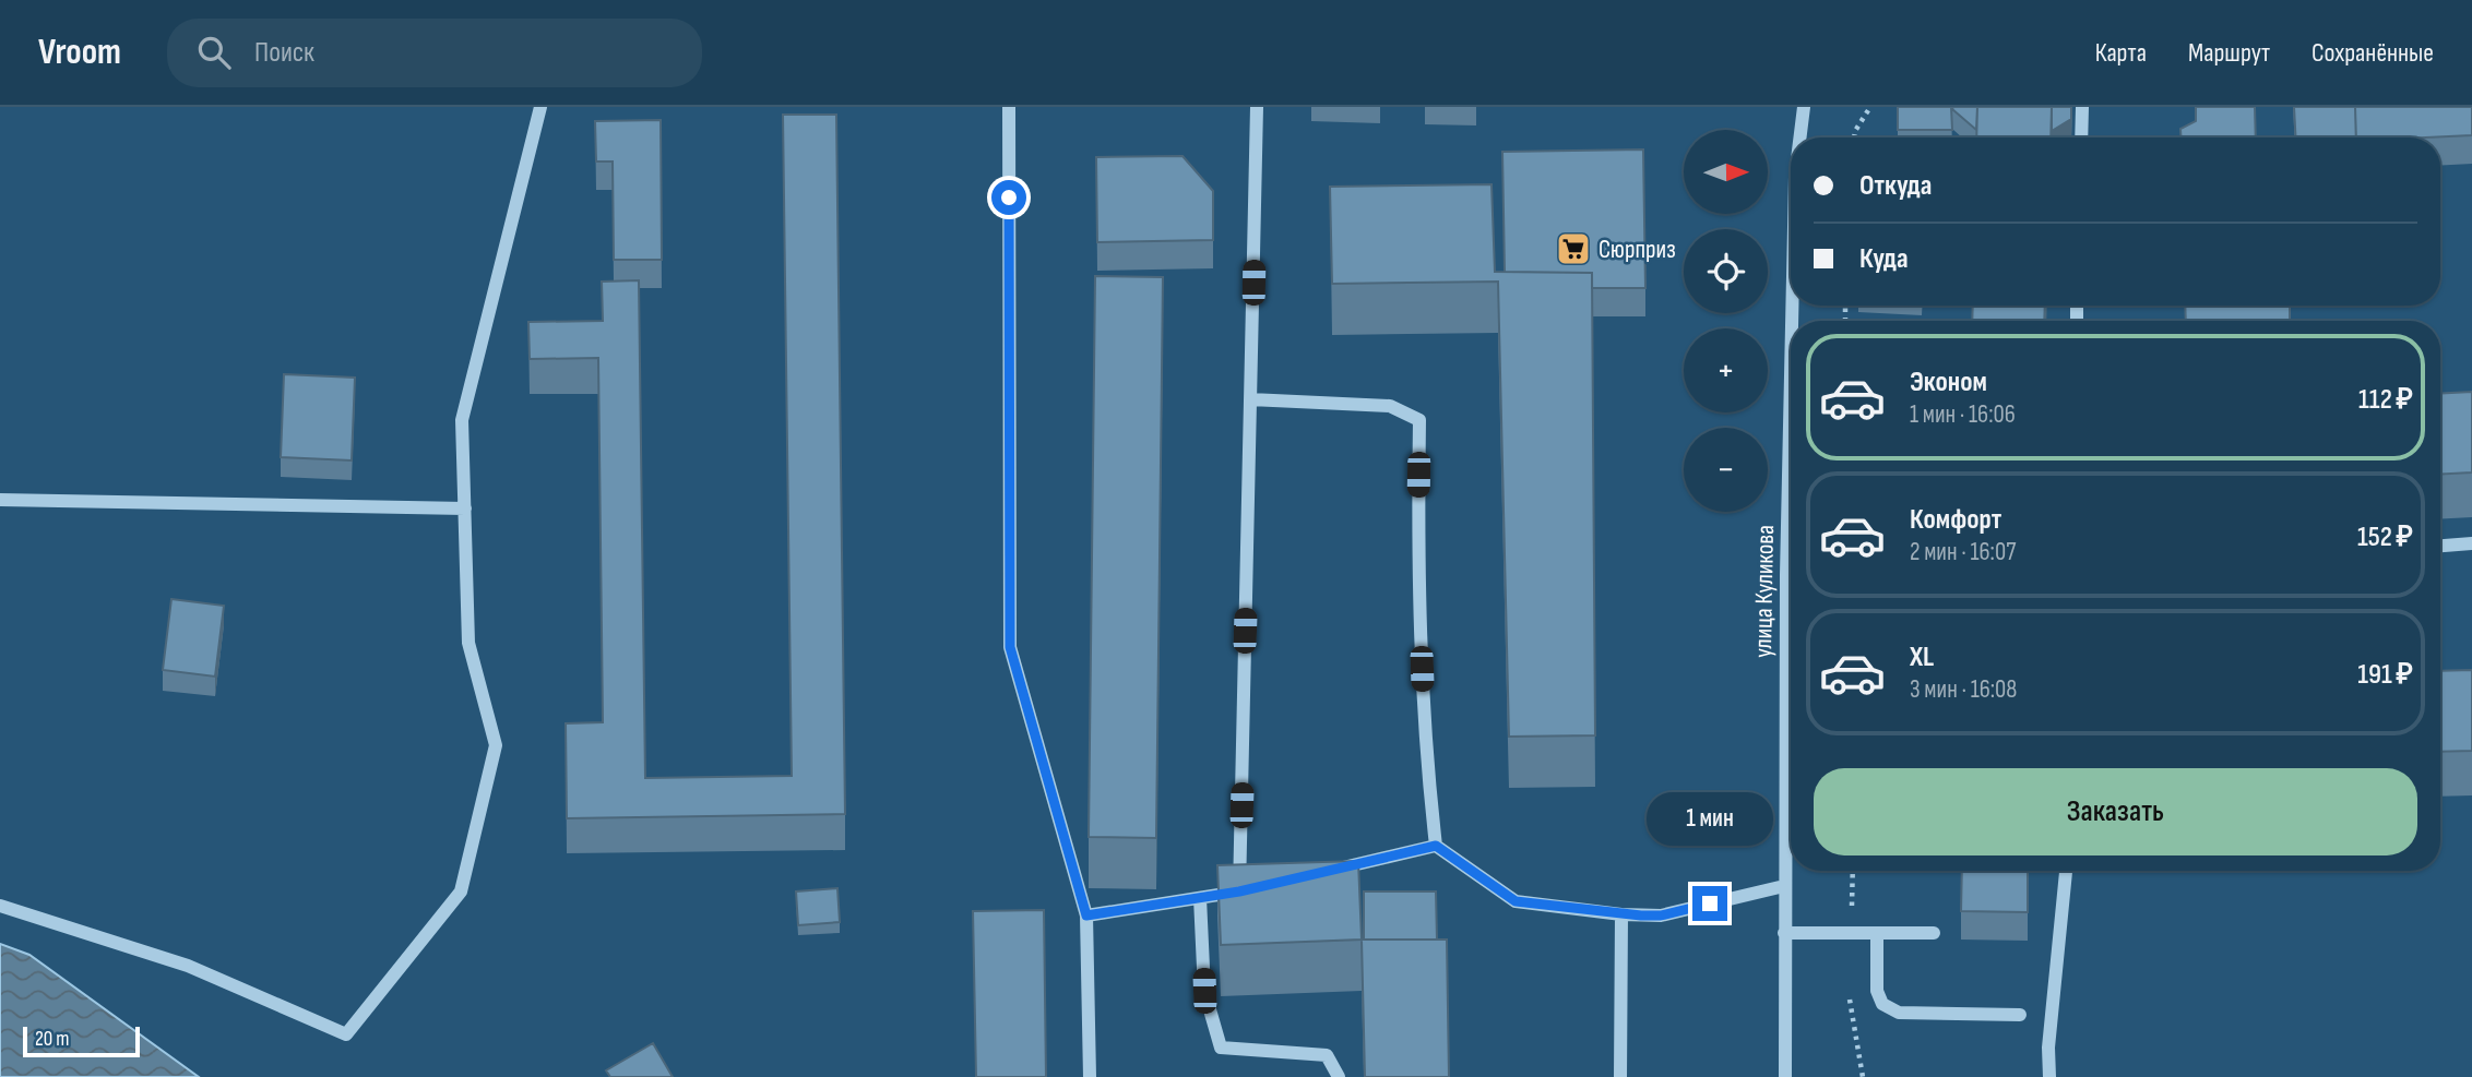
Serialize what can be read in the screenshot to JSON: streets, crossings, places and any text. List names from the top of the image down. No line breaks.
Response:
{"streets":{"street":["улица Куликова"]},"places":{"supermarket":["Сюрприз"]},"scale_bar":"20 m","north":"right","page":{"header":"Vroom","search":"Поиск","nav":["Карта","Маршрут","Сохранённые"],"map_buttons":["+","−"],"banner":["Откуда","Куда"],"list":[{"name":"Эконом","note":"1 мин · 16:06","value":"112 ₽"},{"name":"Комфорт","note":"2 мин · 16:07","value":"152 ₽"},{"name":"XL","note":"3 мин · 16:08","value":"191 ₽"}],"buttons":"Заказать","bubble":"1 мин","scale":"20 m"}}
